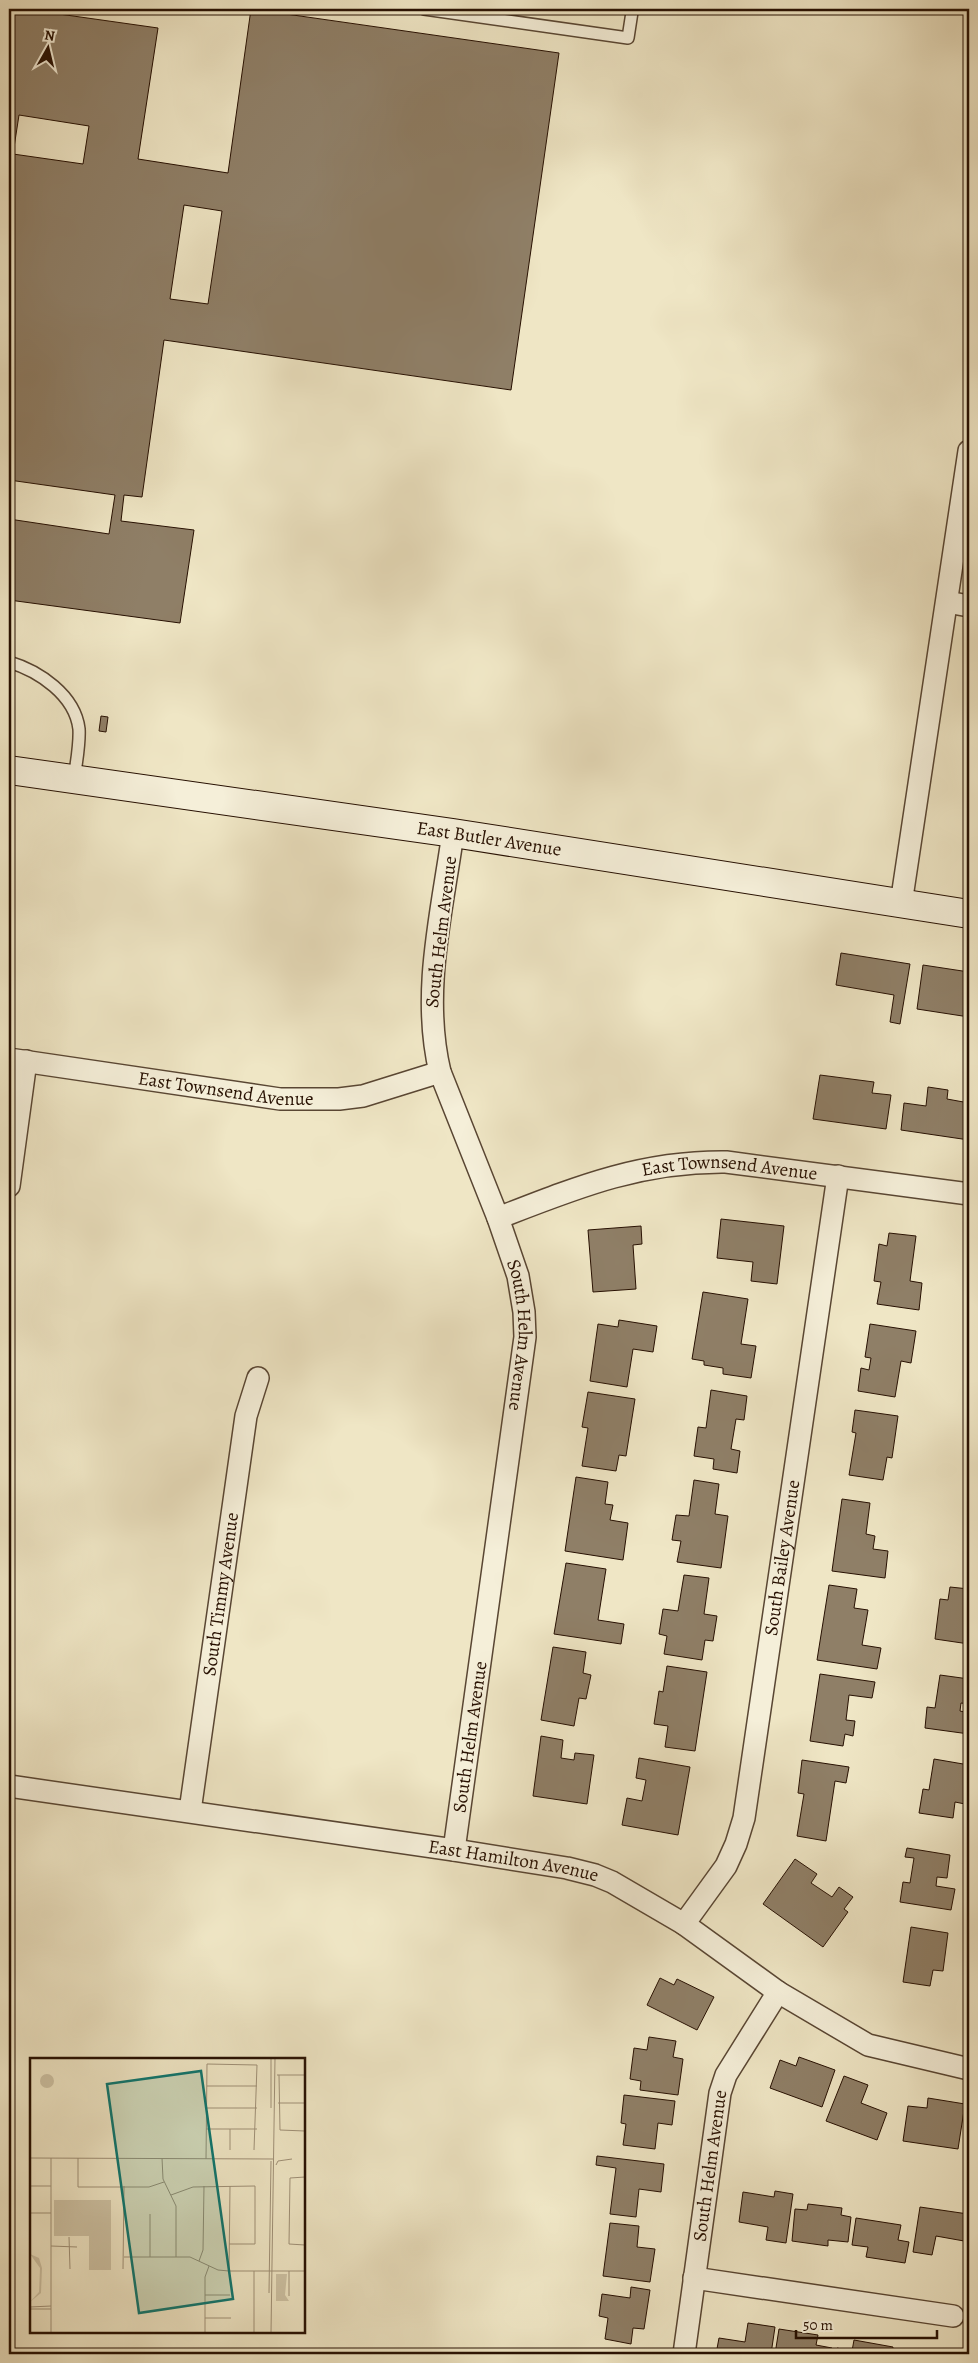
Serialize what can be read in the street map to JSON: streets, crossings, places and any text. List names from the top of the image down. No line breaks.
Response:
{"streets":{"street":["East Butler Avenue","South Helm Avenue","East Townsend Avenue","South Bailey Avenue","South Timmy Avenue","East Hamilton Avenue"]},"crossings":[["East Butler Avenue","South Helm Avenue"],["South Helm Avenue","East Townsend Avenue"],["South Helm Avenue","East Hamilton Avenue"],["East Townsend Avenue","South Bailey Avenue"],["South Bailey Avenue","East Hamilton Avenue"],["South Timmy Avenue","East Hamilton Avenue"]],"scale_bar":"50 m","north":"top"}
